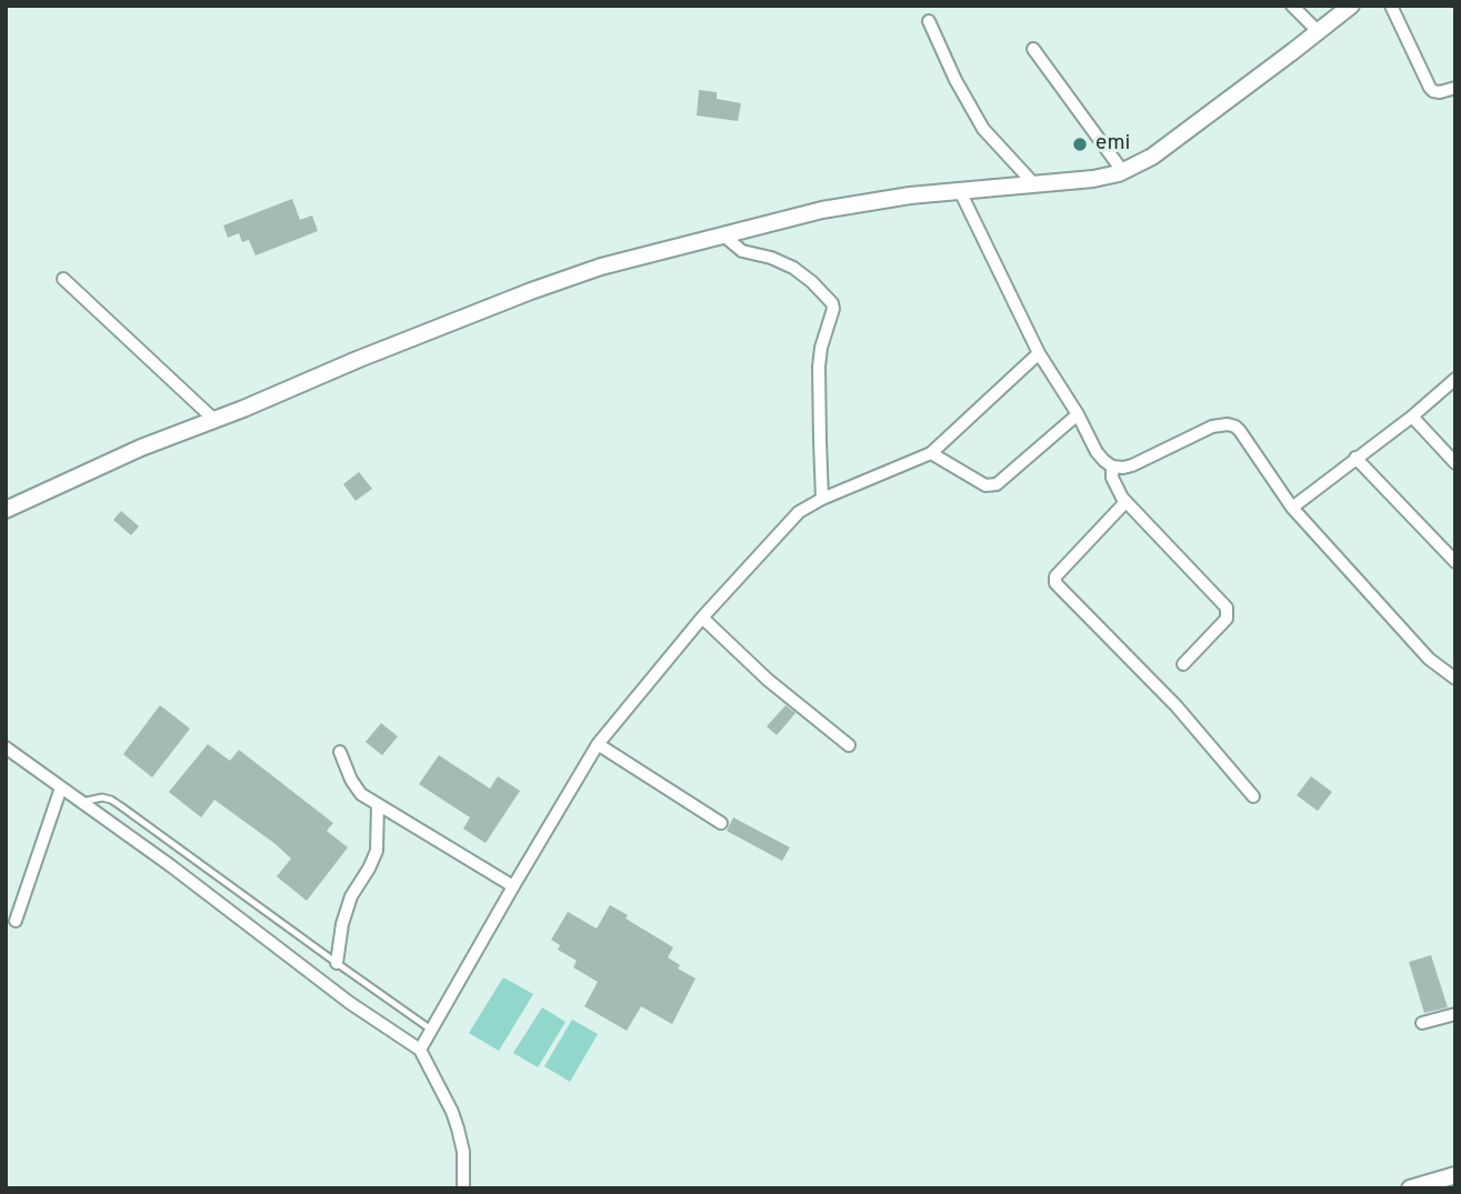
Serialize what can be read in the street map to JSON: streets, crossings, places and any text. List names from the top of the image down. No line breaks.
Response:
{"places":["emi"]}
